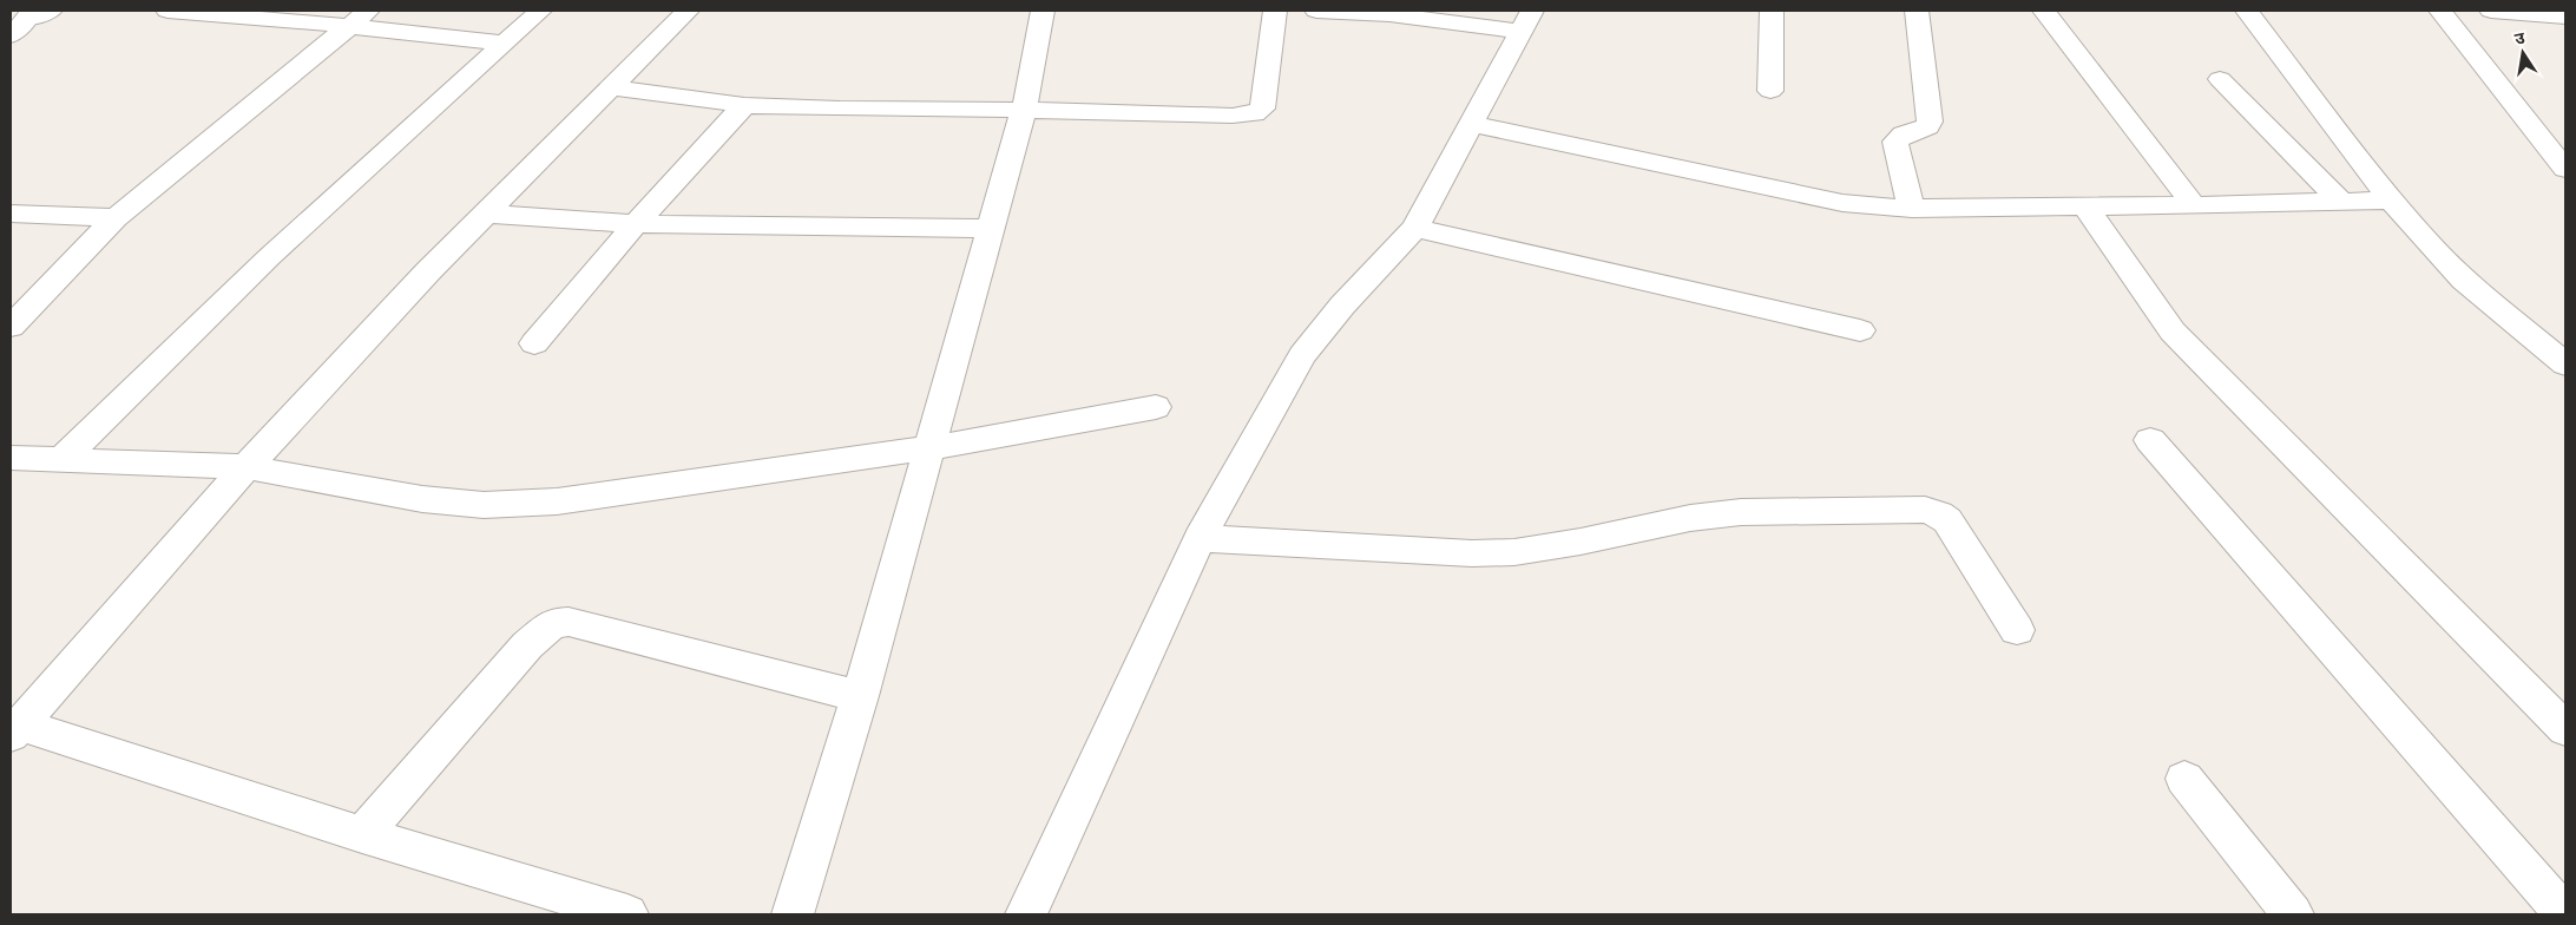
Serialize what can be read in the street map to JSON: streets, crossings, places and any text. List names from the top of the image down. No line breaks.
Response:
{"north":"top"}
